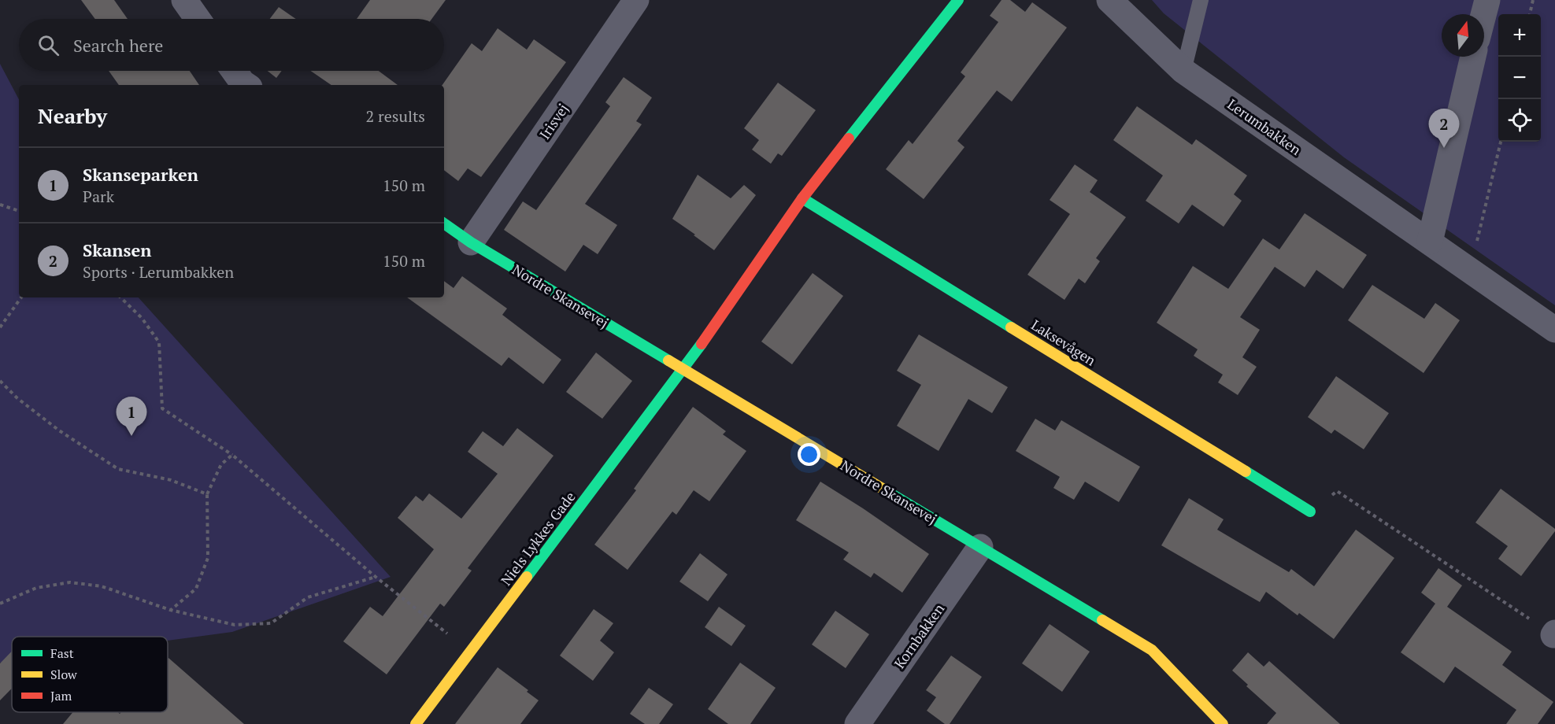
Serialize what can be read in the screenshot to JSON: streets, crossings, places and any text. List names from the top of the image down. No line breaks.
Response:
{"streets":{"street":["Irisvej","Lerumbakken","Nordre Skansevej","Laksevågen","Niels Lykkes Gade","Kornbakken"]},"crossings":[["Irisvej","Nordre Skansevej"],["Nordre Skansevej","Niels Lykkes Gade"],["Nordre Skansevej","Kornbakken"]],"legend":["Fast","Slow","Jam"],"north":"top","page":{"map_buttons":["+","−"],"search":"Search here","heading":["Nearby","2 results"],"pins":["2","1"],"list":[{"mark":"1","name":"Skanseparken","note":"Park","value":"150 m"},{"mark":"2","name":"Skansen","note":"Sports · Lerumbakken","value":"150 m"}]}}
